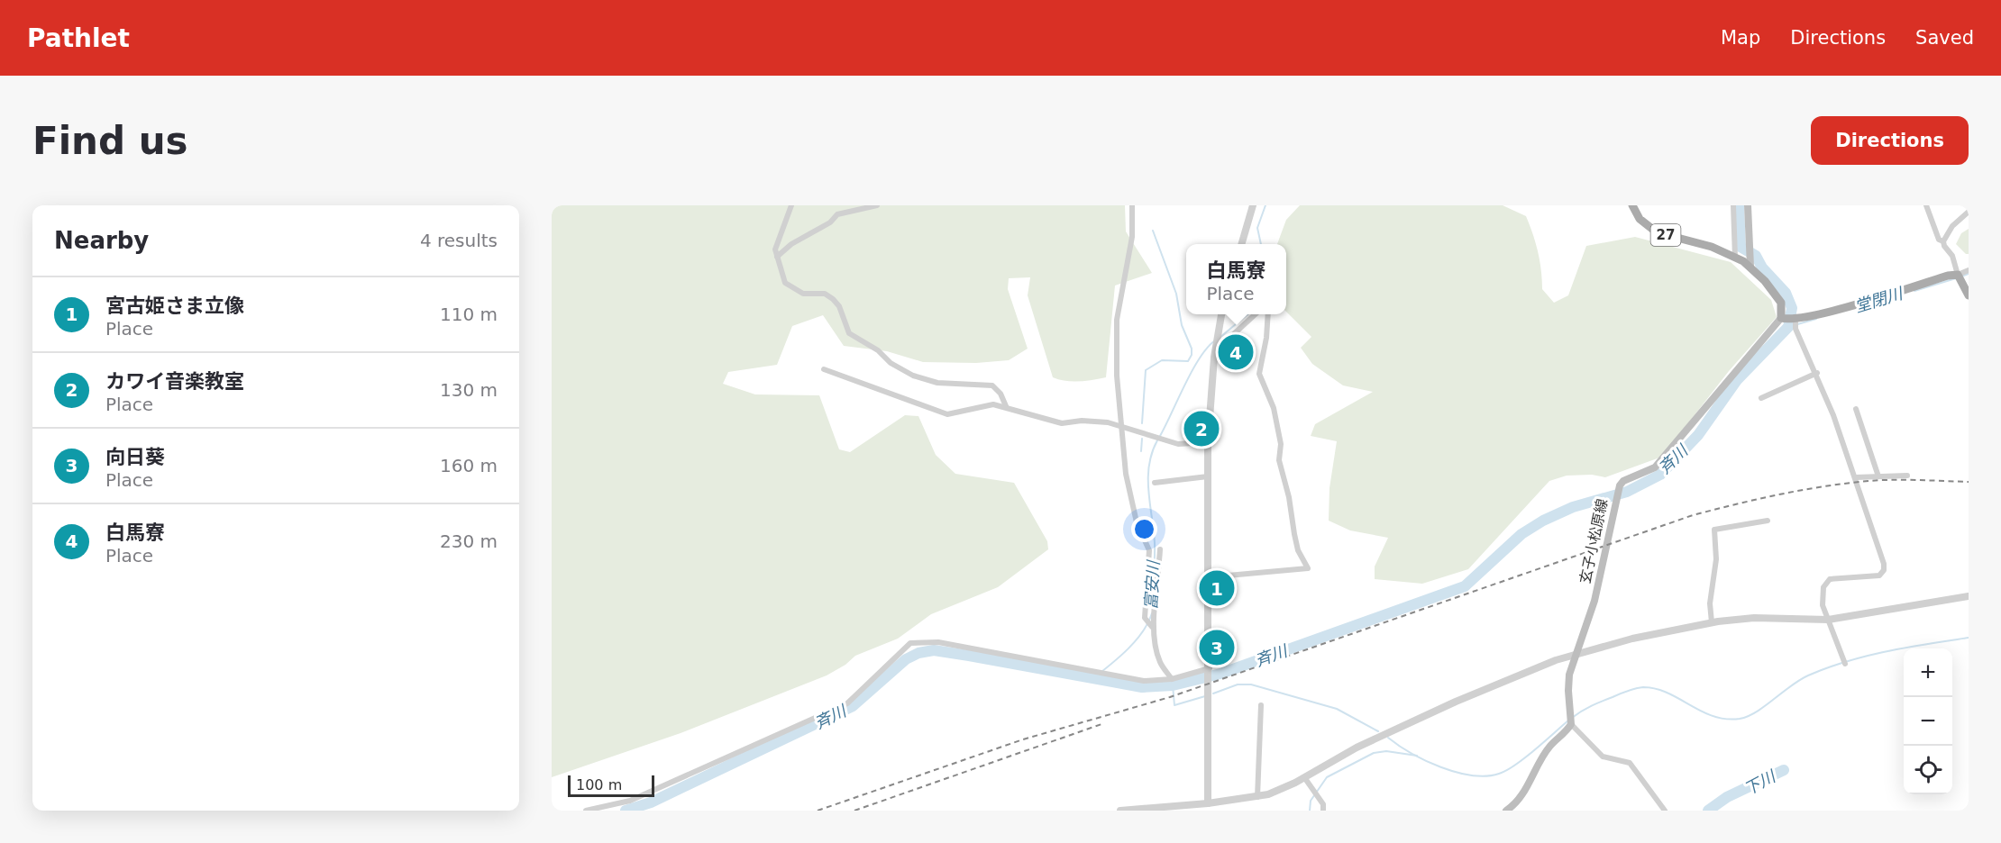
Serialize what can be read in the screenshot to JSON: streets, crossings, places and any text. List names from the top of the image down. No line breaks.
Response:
{"streets":{"main road":["27","玄子小松原線"]},"crossings":[["27","玄子小松原線"]],"water":["堂閉川","斉川","富安川","下川"],"scale_bar":"100 m","page":{"header":"Pathlet","nav":["Map","Directions","Saved"],"buttons":"Directions","title":"Find us","heading":["Nearby","4 results"],"popup":["白馬寮","Place"],"list":[{"mark":"1","name":"宮古姫さま立像","note":"Place","value":"110 m"},{"mark":"2","name":"カワイ音楽教室","note":"Place","value":"130 m"},{"mark":"3","name":"向日葵","note":"Place","value":"160 m"},{"mark":"4","name":"白馬寮","note":"Place","value":"230 m"}],"pins":["4","2","1","3"],"map_buttons":["+","−"],"scale":"100 m"}}
